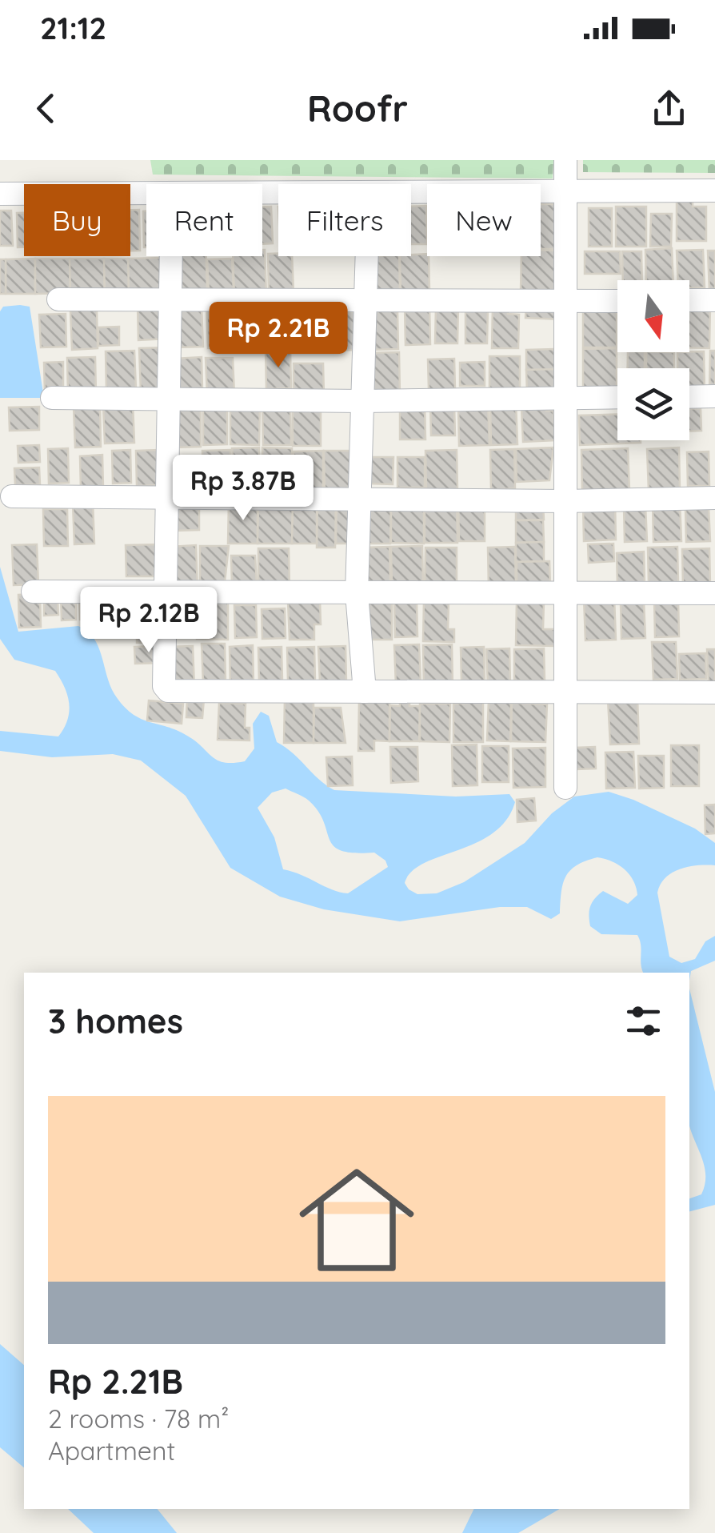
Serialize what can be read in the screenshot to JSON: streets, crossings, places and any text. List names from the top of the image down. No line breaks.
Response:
{"north":"bottom","page":{"status":"21:12","header":"Roofr","chip":["Buy","Rent","Filters","New"],"price":["Rp 2.21B","Rp 3.87B","Rp 2.12B"],"heading":"3 homes","list":[{"name":"Rp 2.21B","note":"2 rooms · 78 m² · Apartment"}]}}
